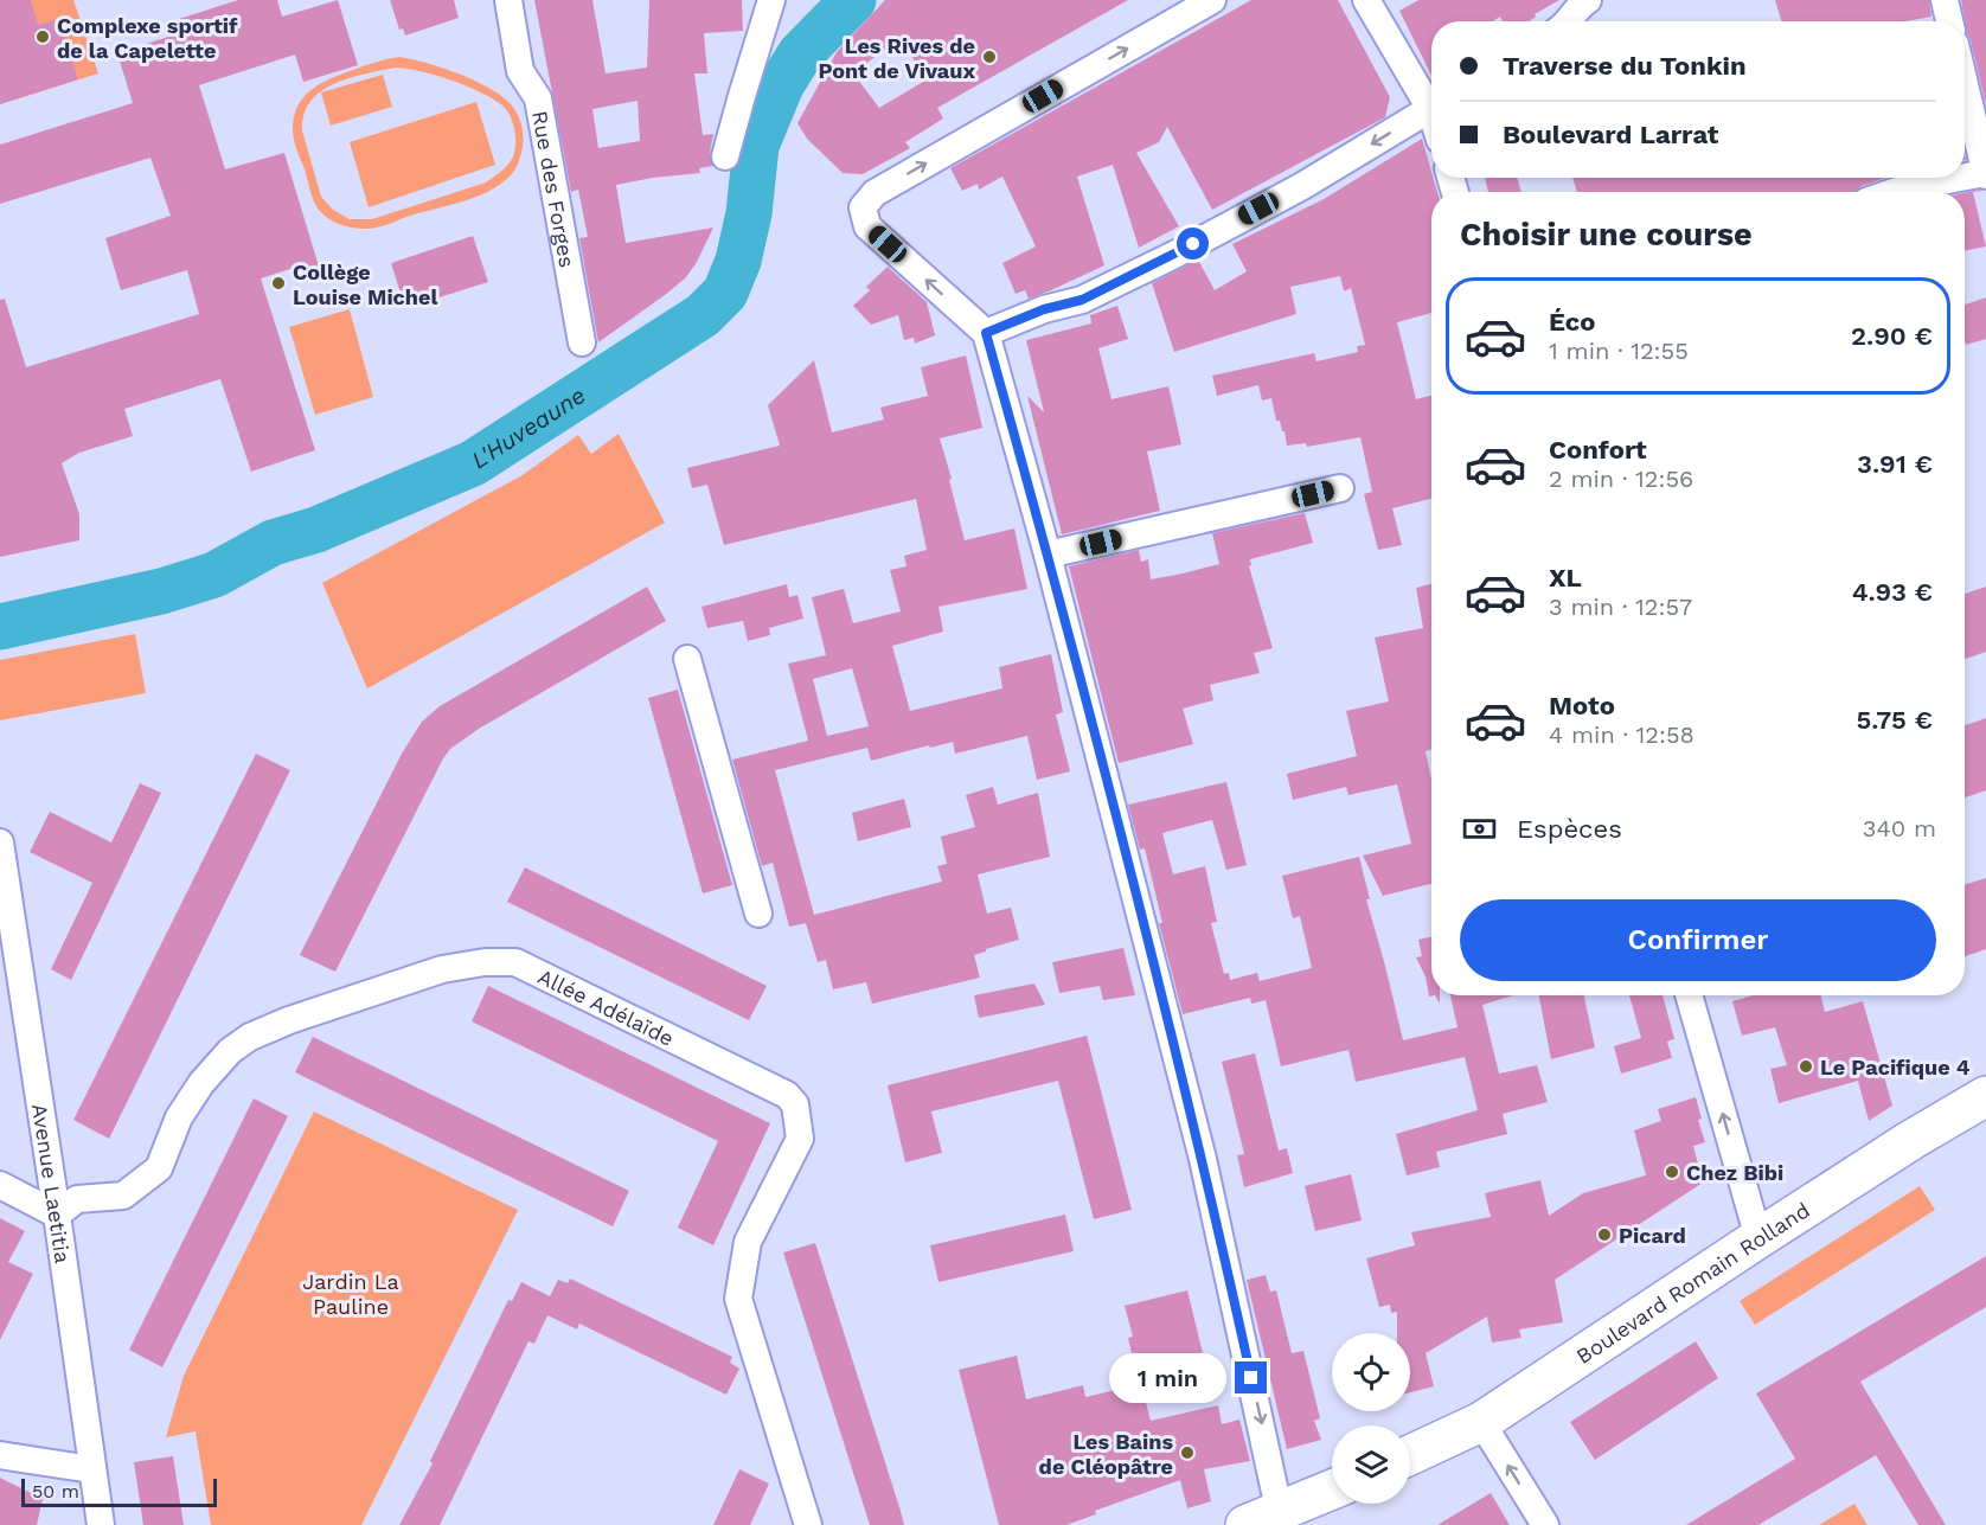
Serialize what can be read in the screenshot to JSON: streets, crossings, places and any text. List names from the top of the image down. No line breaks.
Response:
{"streets":{"main road":["Boulevard Romain Rolland"],"street":["Rue des Forges","Allée Adélaïde","Avenue Laetitia"]},"crossings":[["Allée Adélaïde","Avenue Laetitia"]],"water":["L'Huveaune"],"parks":["Jardin La Pauline"],"places":["Complexe sportif de la Capelette","Les Rives de Pont de Vivaux","Collège Louise Michel","Le Pacifique 4","Chez Bibi","Picard","Les Bains de Cléopâtre"],"scale_bar":"50 m","page":{"banner":["Traverse du Tonkin","Boulevard Larrat"],"heading":"Choisir une course","list":[{"name":"Éco","note":"1 min · 12:55","value":"2.90 €"},{"name":"Confort","note":"2 min · 12:56","value":"3.91 €"},{"name":"XL","note":"3 min · 12:57","value":"4.93 €"},{"name":"Moto","note":"4 min · 12:58","value":"5.75 €"}],"pay":["Espèces","340 m"],"buttons":"Confirmer","bubble":"1 min","scale":"50 m"}}
